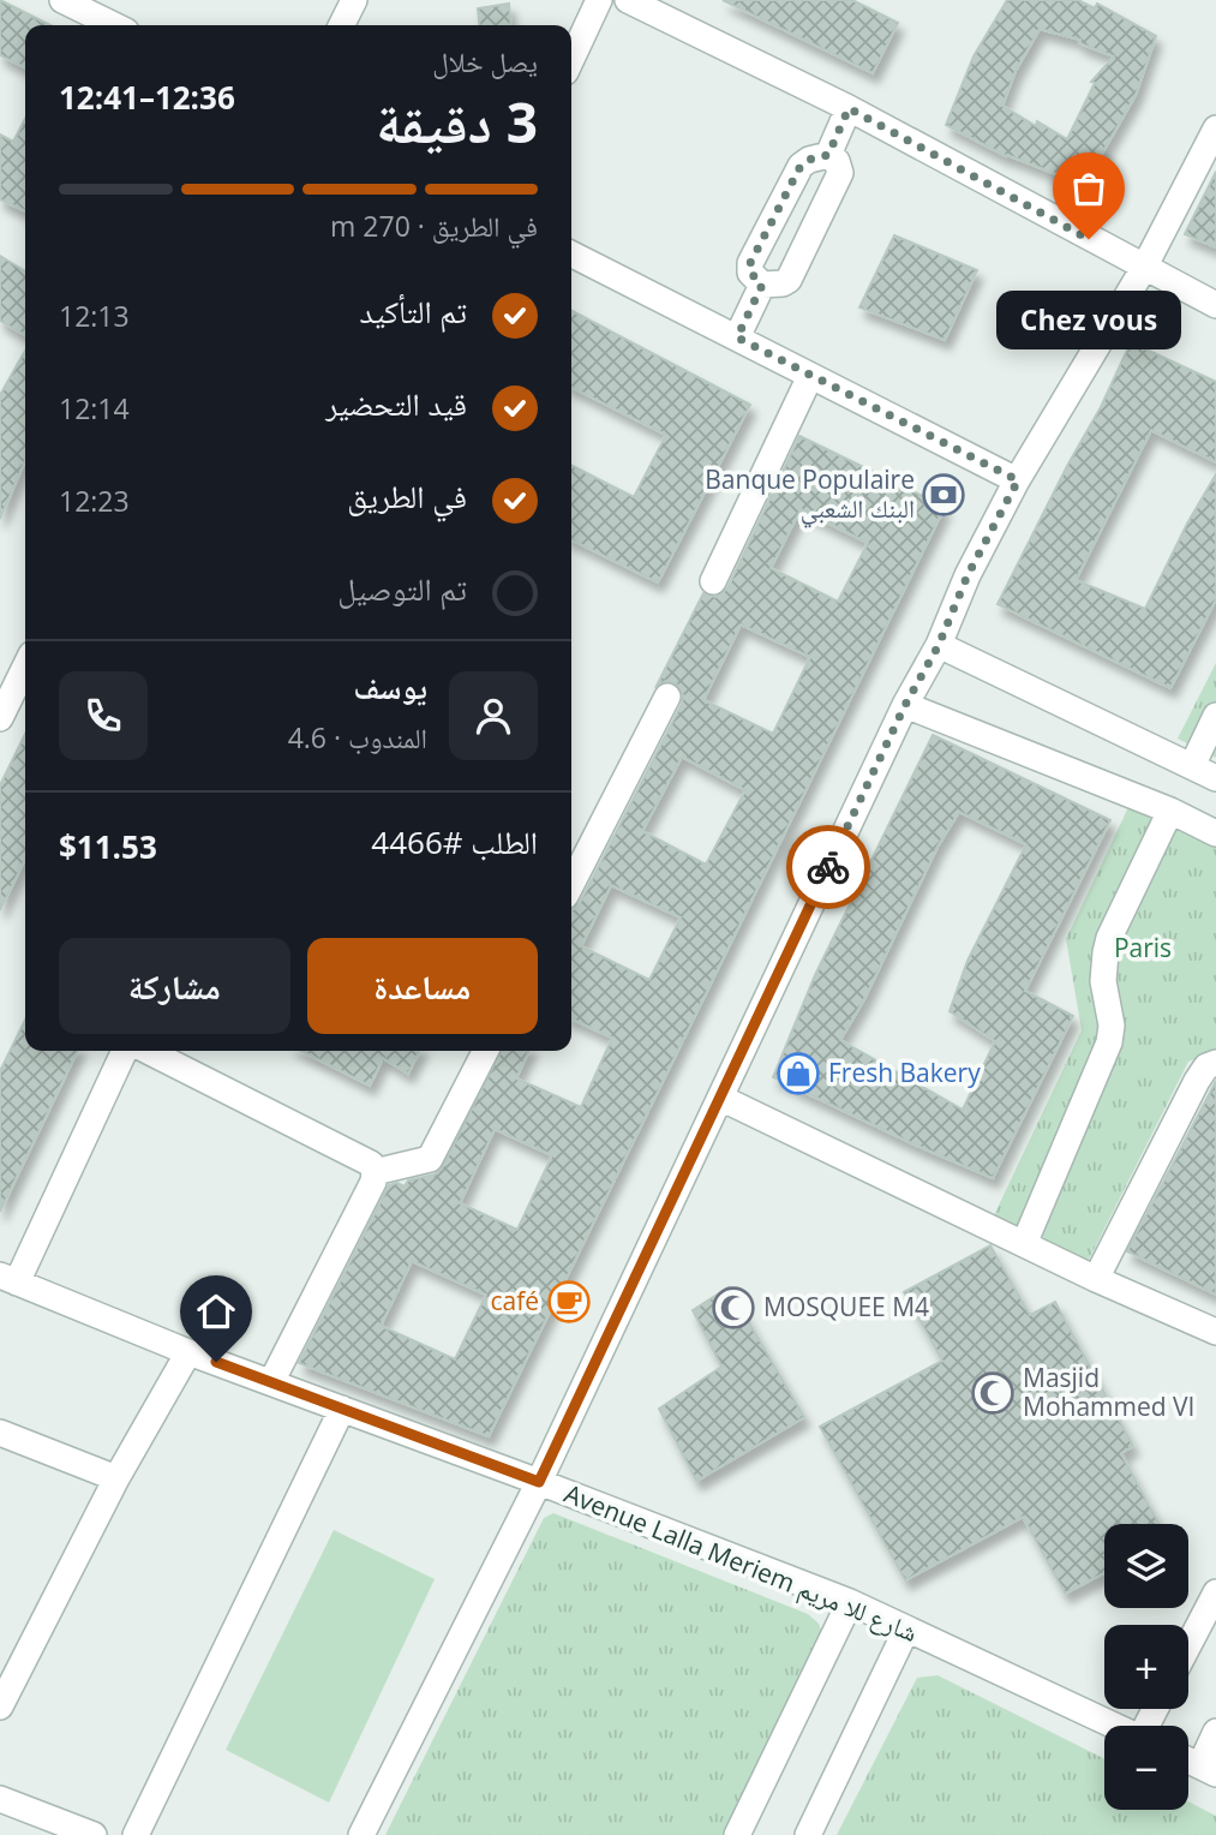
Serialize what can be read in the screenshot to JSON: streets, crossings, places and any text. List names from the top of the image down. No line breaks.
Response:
{"streets":{"street":["Avenue Lalla Meriem شارع للا مريم"]},"parks":["Paris"],"places":{"other":["Chez vous"],"bank":["Banque Populaire البنك الشعبي"],"shop":["Fresh Bakery"],"cafe":["café"],"mosque":["MOSQUEE M4","Masjid Mohammed VI"]},"page":{"heading":["3 دقيقة","يصل خلال","12:36–12:41"],"panel":["يوسف","المندوب · 4.6","الطلب #4466","$11.53"],"bar":"في الطريق · 270 m","list":[["تم التأكيد","12:13"],["قيد التحضير","12:14"],["في الطريق","12:23"],"تم التوصيل"],"bubble":"Chez vous","buttons":["مساعدة","مشاركة"],"map_buttons":["+","−"]}}
